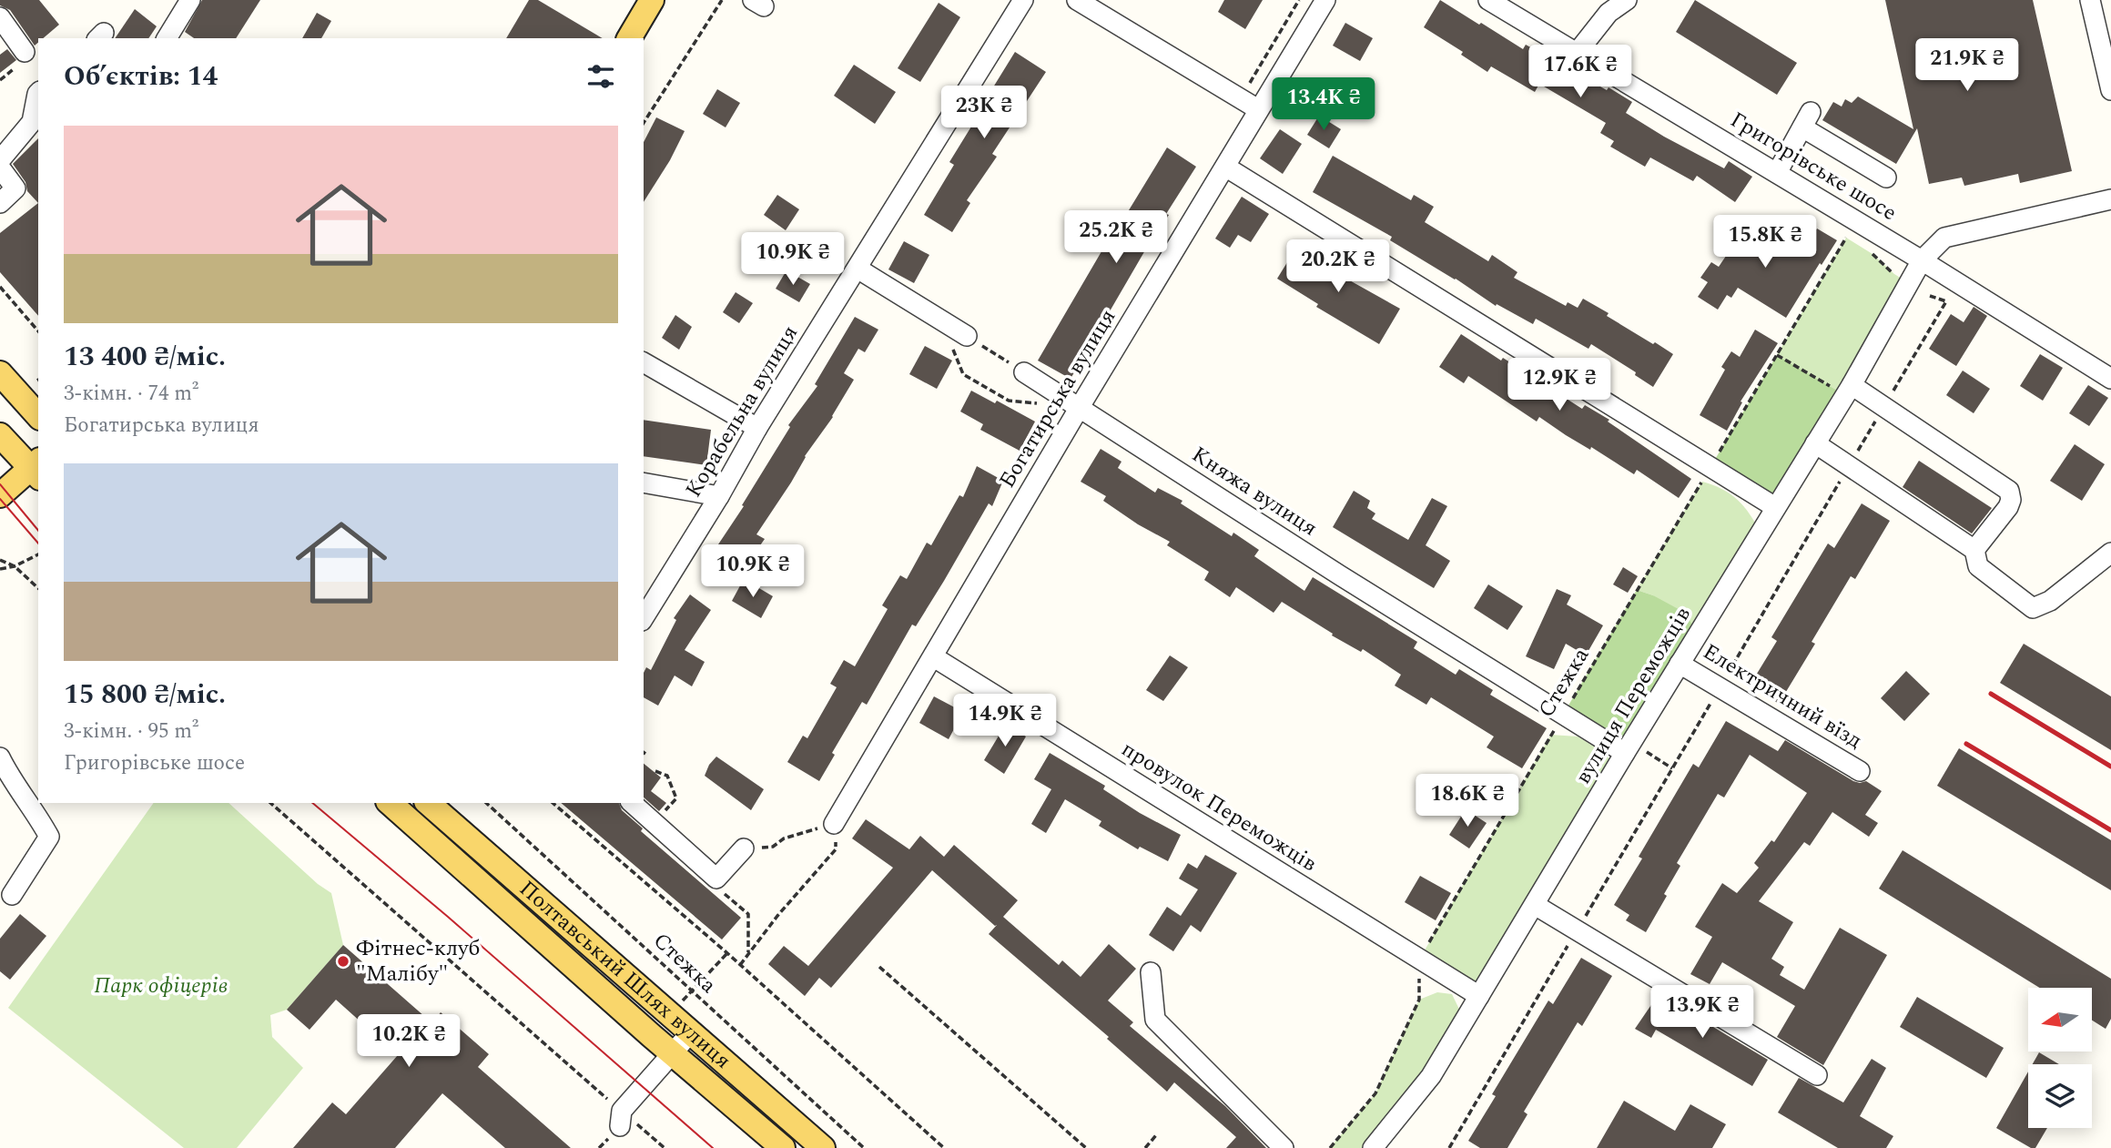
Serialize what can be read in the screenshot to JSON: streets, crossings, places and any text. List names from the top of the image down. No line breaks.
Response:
{"streets":{"main road":["Полтавський Шлях вулиця"],"street":["Григорівське шосе","Богатирська вулиця","Корабельна вулиця","Княжа вулиця","вулиця Переможців","Електричний вїзд","провулок Переможців"],"path":["Стежка"]},"crossings":[["Григорівське шосе","вулиця Переможців"],["Богатирська вулиця","Княжа вулиця"],["Богатирська вулиця","провулок Переможців"],["Княжа вулиця","Стежка"],["Княжа вулиця","вулиця Переможців"],["Стежка","провулок Переможців"],["вулиця Переможців","Електричний вїзд"],["вулиця Переможців","провулок Переможців"]],"parks":["Парк офіцерів"],"places":["Фітнес-клуб \"Малібу\""],"north":"left","page":{"price":["21.9K ₴","17.6K ₴","13.4K ₴","23K ₴","25.2K ₴","15.8K ₴","10.9K ₴","20.2K ₴","12.9K ₴","10.9K ₴","14.9K ₴","18.6K ₴","13.9K ₴","10.2K ₴"],"heading":"Об’єктів: 14","list":[{"name":"13 400 ₴/міс.","note":"3-кімн. · 74 m² · Богатирська вулиця"},{"name":"15 800 ₴/міс.","note":"3-кімн. · 95 m² · Григорівське шосе"}]}}
